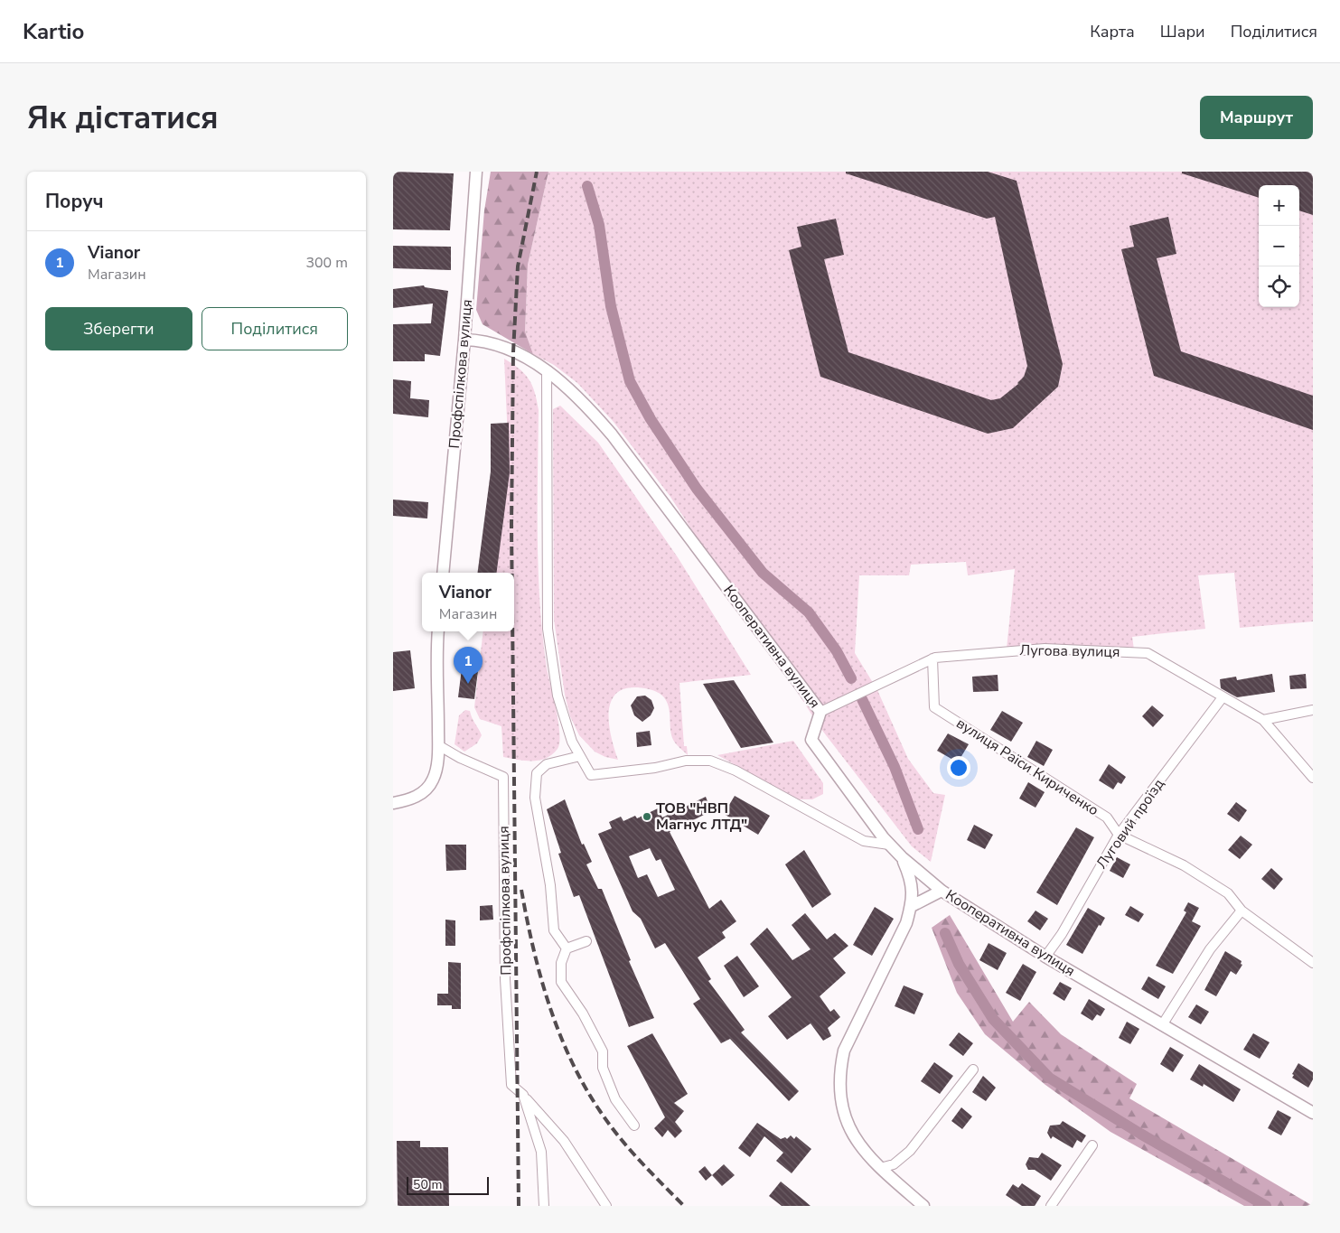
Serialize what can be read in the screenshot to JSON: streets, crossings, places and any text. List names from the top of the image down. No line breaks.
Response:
{"streets":{"street":["Профспілкова вулиця","Кооперативна вулиця","Лугова вулиця","вулиця Раїси Кириченко","Луговий проїзд"]},"crossings":[["Профспілкова вулиця","Кооперативна вулиця"],["Кооперативна вулиця","Лугова вулиця"],["Кооперативна вулиця","Луговий проїзд"],["Лугова вулиця","вулиця Раїси Кириченко"],["Лугова вулиця","Луговий проїзд"],["вулиця Раїси Кириченко","Луговий проїзд"]],"places":["ТОВ \"НВП Магнус ЛТД\""],"scale_bar":"50 m","page":{"header":"Kartio","nav":["Карта","Шари","Поділитися"],"buttons":["Маршрут",["Зберегти","Поділитися"]],"title":"Як дістатися","heading":"Поруч","map_buttons":["+","−"],"list":[{"mark":"1","name":"Vianor","note":"Магазин","value":"300 m"}],"popup":["Vianor","Магазин"],"pins":"1","scale":"50 m"}}
